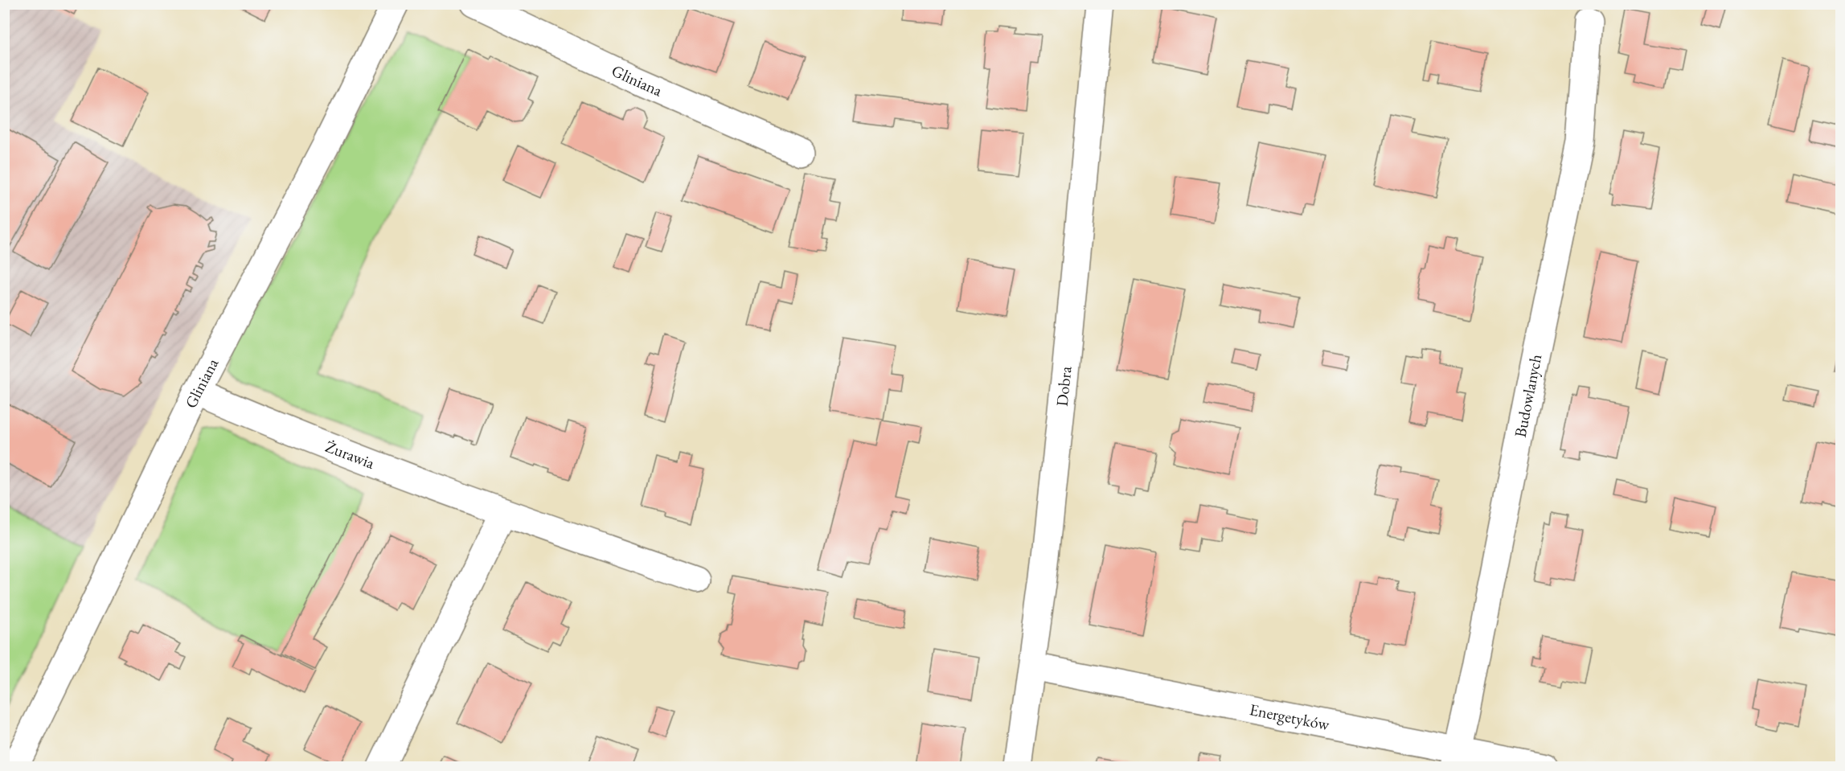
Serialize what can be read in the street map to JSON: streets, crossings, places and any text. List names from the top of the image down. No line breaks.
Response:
{"streets":{"street":["Gliniana","Dobra","Budowlanych","Żurawia","Energetyków"]},"crossings":[["Gliniana","Żurawia"],["Dobra","Energetyków"],["Budowlanych","Energetyków"]]}
